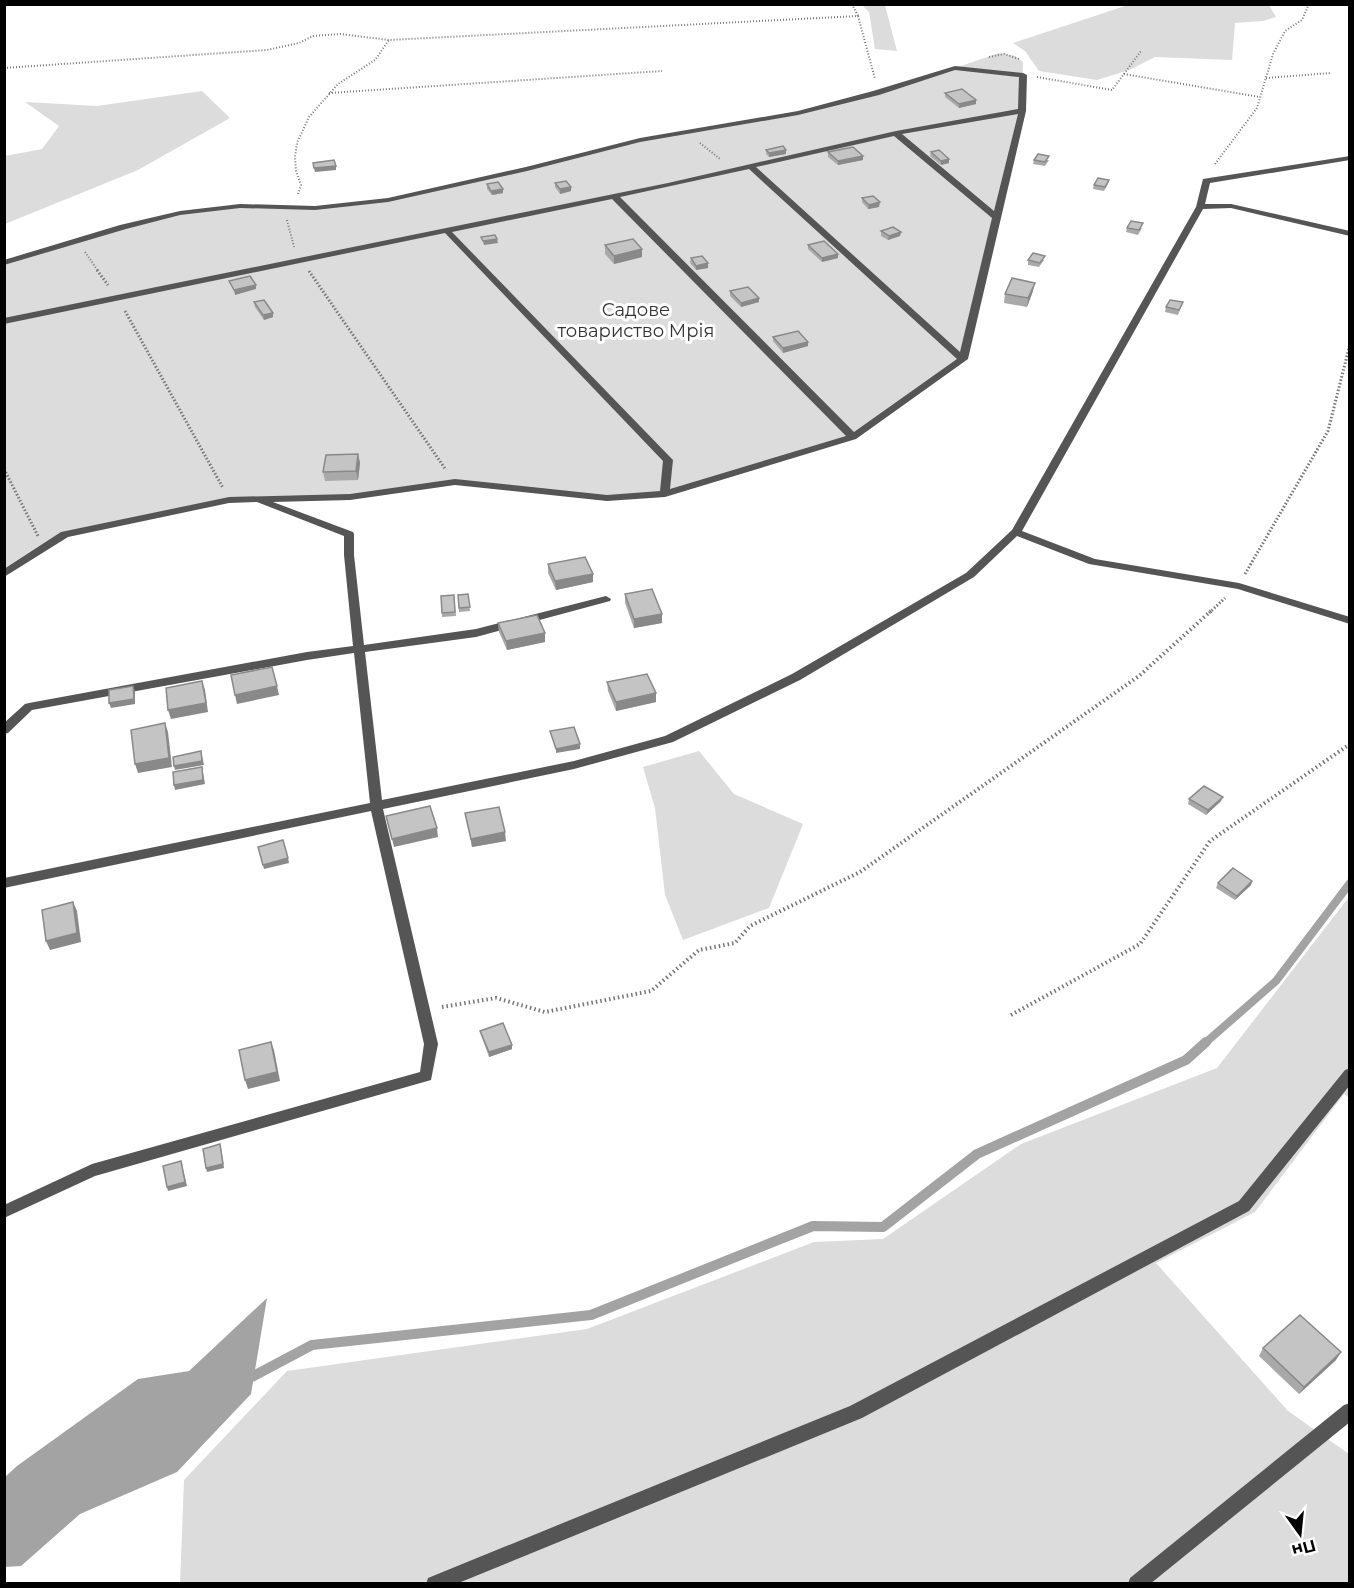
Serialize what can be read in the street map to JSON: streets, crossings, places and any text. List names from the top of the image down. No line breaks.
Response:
{"parks":["Садове товариство Мрія"],"north":"bottom"}
